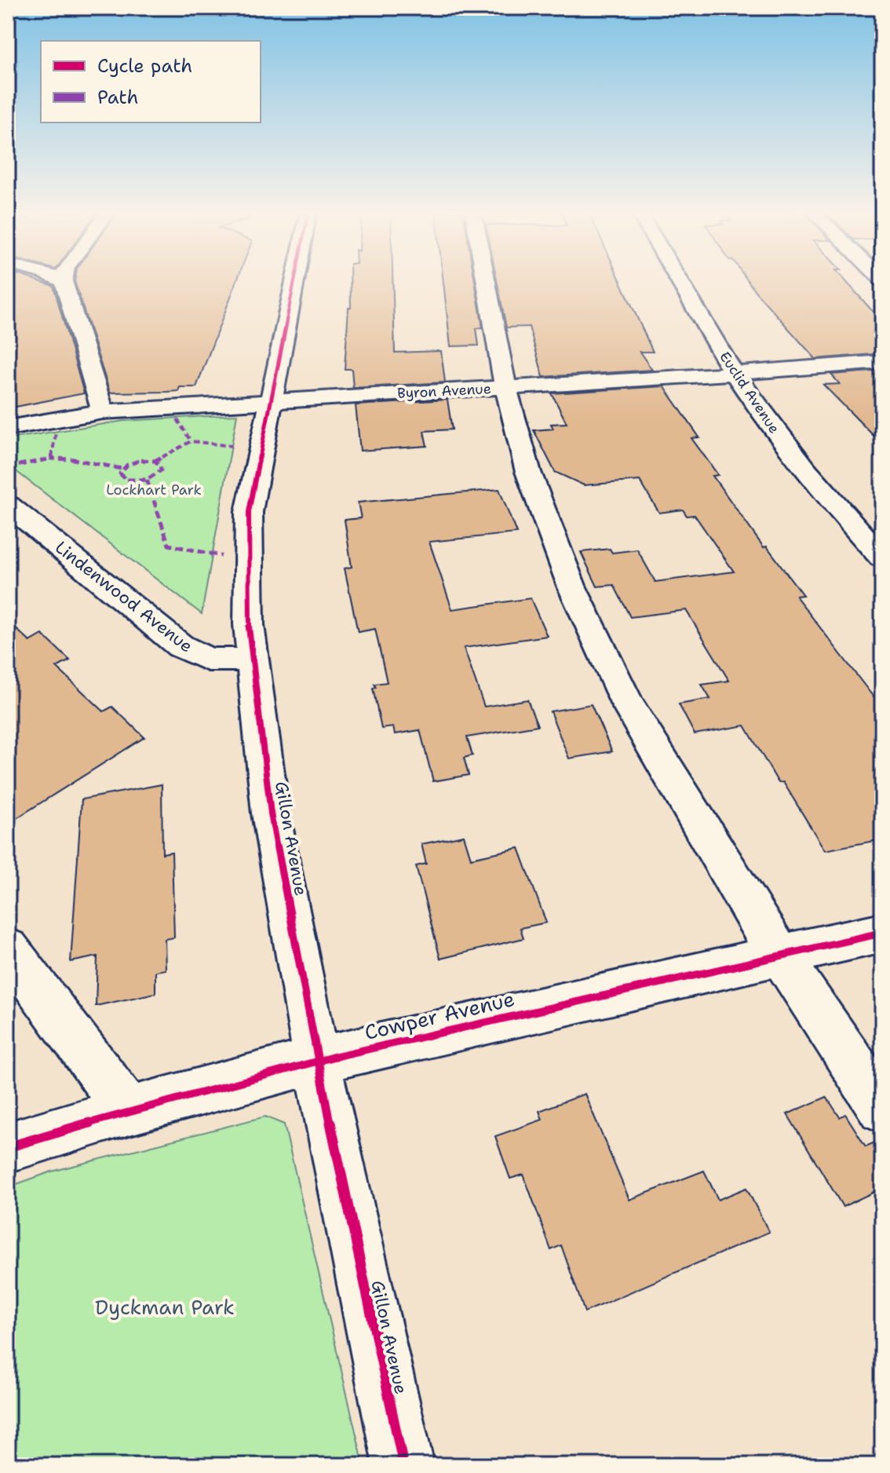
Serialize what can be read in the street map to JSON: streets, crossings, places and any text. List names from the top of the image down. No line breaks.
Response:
{"streets":{"street":["Byron Avenue","Euclid Avenue","Lindenwood Avenue","Gillon Avenue","Cowper Avenue"]},"crossings":[["Byron Avenue","Euclid Avenue"],["Byron Avenue","Gillon Avenue"],["Lindenwood Avenue","Gillon Avenue"],["Gillon Avenue","Cowper Avenue"]],"parks":["Lockhart Park","Dyckman Park"],"legend":["Cycle path","Path"]}
